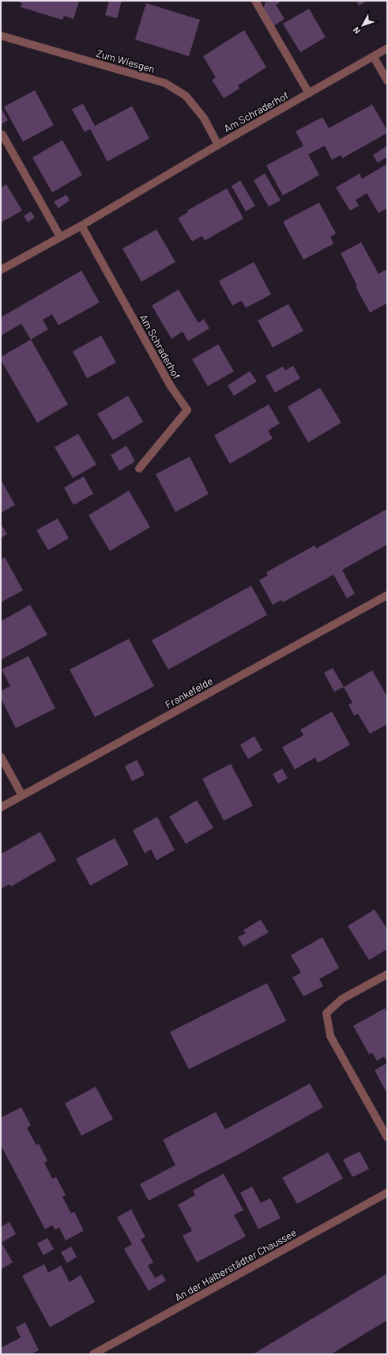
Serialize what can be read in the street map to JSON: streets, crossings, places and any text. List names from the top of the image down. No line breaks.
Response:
{"streets":{"street":["Zum Wiesgen","Am Schraderhof","Frankefelde","An der Halberstädter Chaussee"]},"crossings":[["Zum Wiesgen","Am Schraderhof"]],"north":"bottom left"}
